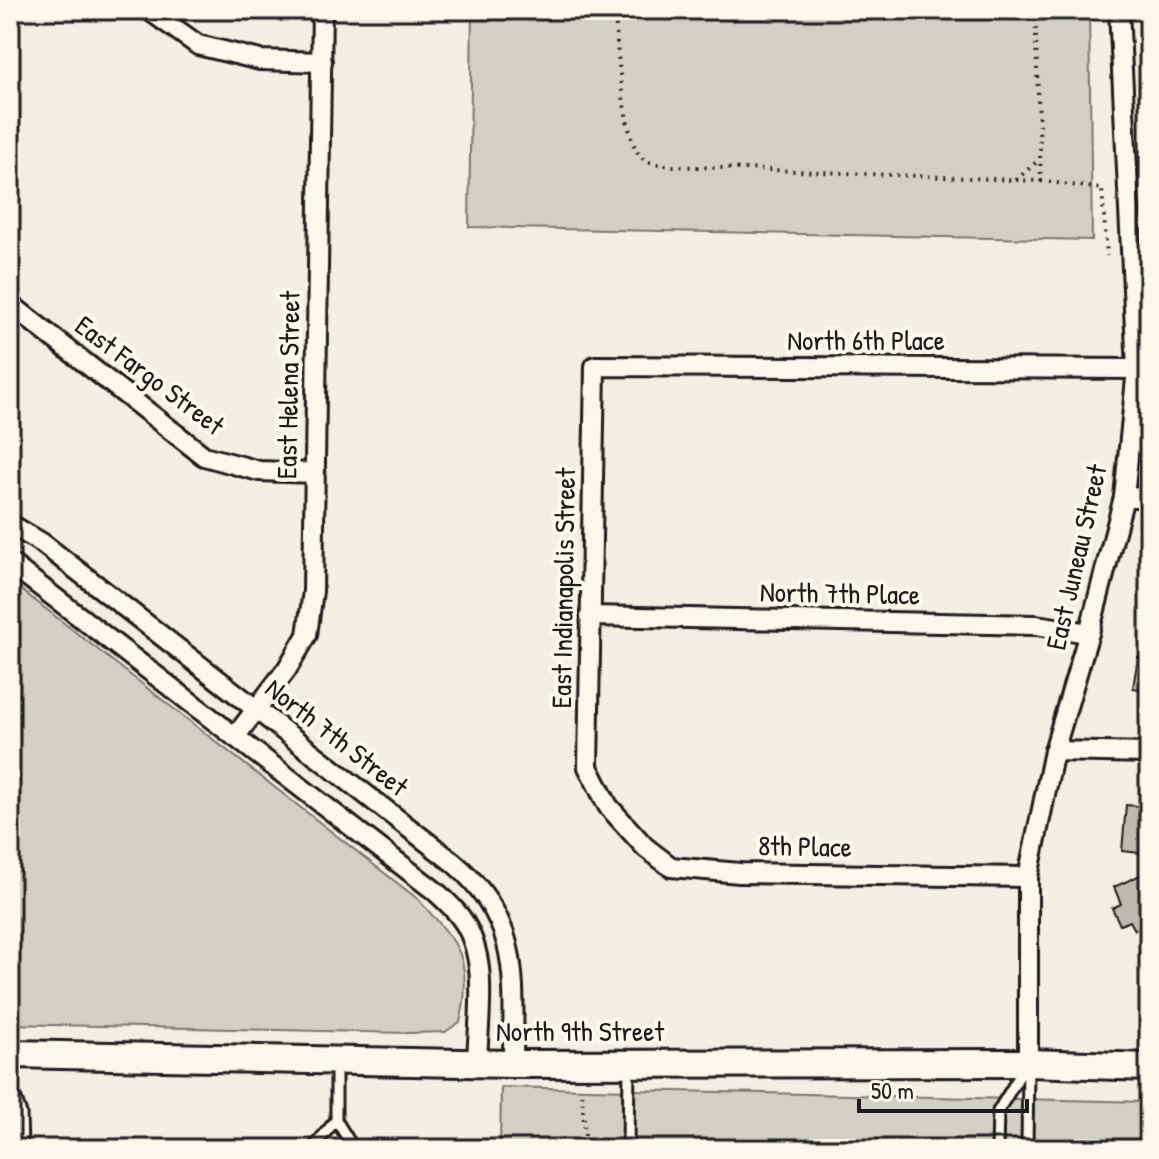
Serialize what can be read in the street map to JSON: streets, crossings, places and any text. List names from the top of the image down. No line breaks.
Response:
{"streets":{"main road":["North 9th Street"],"street":["North 6th Place","East Fargo Street","East Helena Street","East Juneau Street","East Indianapolis Street","North 7th Place","North 7th Street","8th Place"]},"crossings":[["North 6th Place","East Juneau Street"],["North 6th Place","East Indianapolis Street"],["East Fargo Street","East Helena Street"],["East Helena Street","North 7th Street"],["East Juneau Street","North 7th Place"],["East Juneau Street","8th Place"],["East Juneau Street","North 9th Street"],["East Indianapolis Street","North 7th Place"],["East Indianapolis Street","8th Place"],["North 7th Street","North 9th Street"]],"scale_bar":"50 m"}
